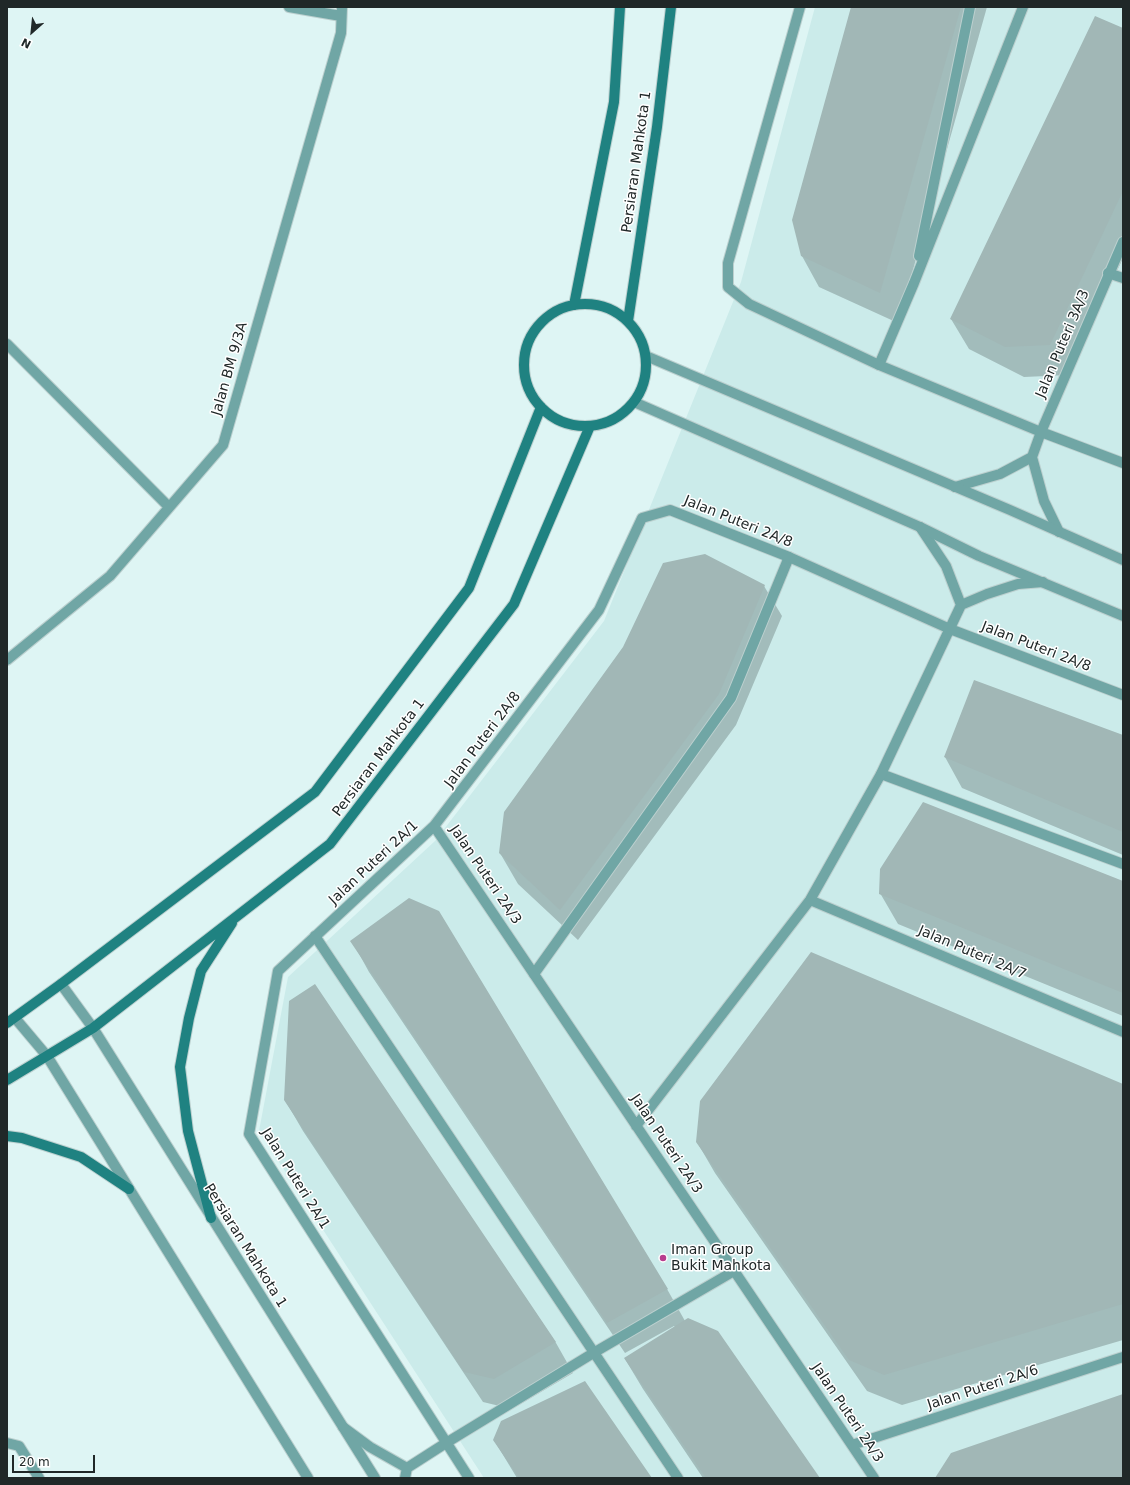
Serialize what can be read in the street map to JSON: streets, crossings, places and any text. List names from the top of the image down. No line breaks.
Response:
{"streets":{"main road":["Persiaran Mahkota 1"],"street":["Jalan Puteri 3A/3","Jalan BM 9/3A","Jalan Puteri 2A/8","Jalan Puteri 2A/1","Jalan Puteri 2A/3","Jalan Puteri 2A/7","Jalan Puteri 2A/6"]},"crossings":[["Jalan Puteri 2A/8","Jalan Puteri 2A/1"],["Jalan Puteri 2A/8","Jalan Puteri 2A/3"],["Jalan Puteri 2A/1","Jalan Puteri 2A/3"],["Jalan Puteri 2A/3","Jalan Puteri 2A/6"]],"places":["Iman Group Bukit Mahkota"],"scale_bar":"20 m","north":"bottom left"}
